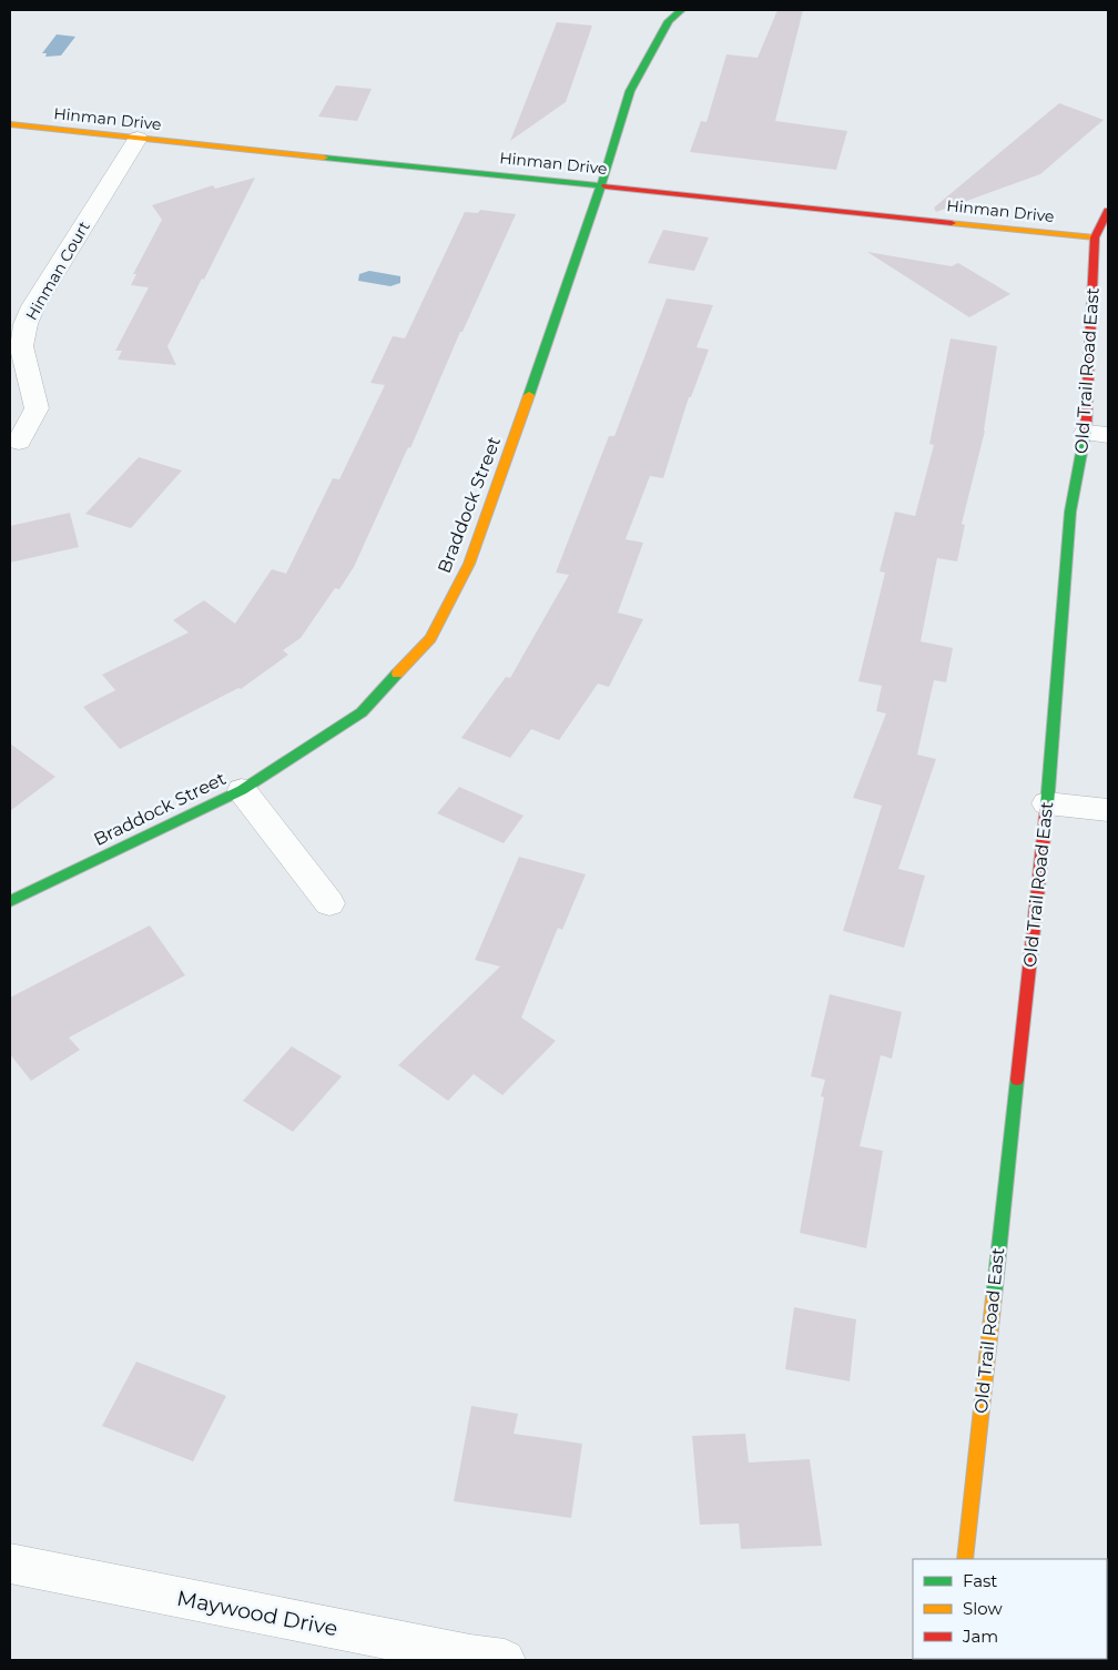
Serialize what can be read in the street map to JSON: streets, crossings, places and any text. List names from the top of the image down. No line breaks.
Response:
{"streets":{"street":["Hinman Drive","Hinman Court","Old Trail Road East","Braddock Street","Maywood Drive"]},"crossings":[["Hinman Drive","Hinman Court"],["Hinman Drive","Old Trail Road East"],["Hinman Drive","Braddock Street"]],"legend":["Fast","Slow","Jam"]}
